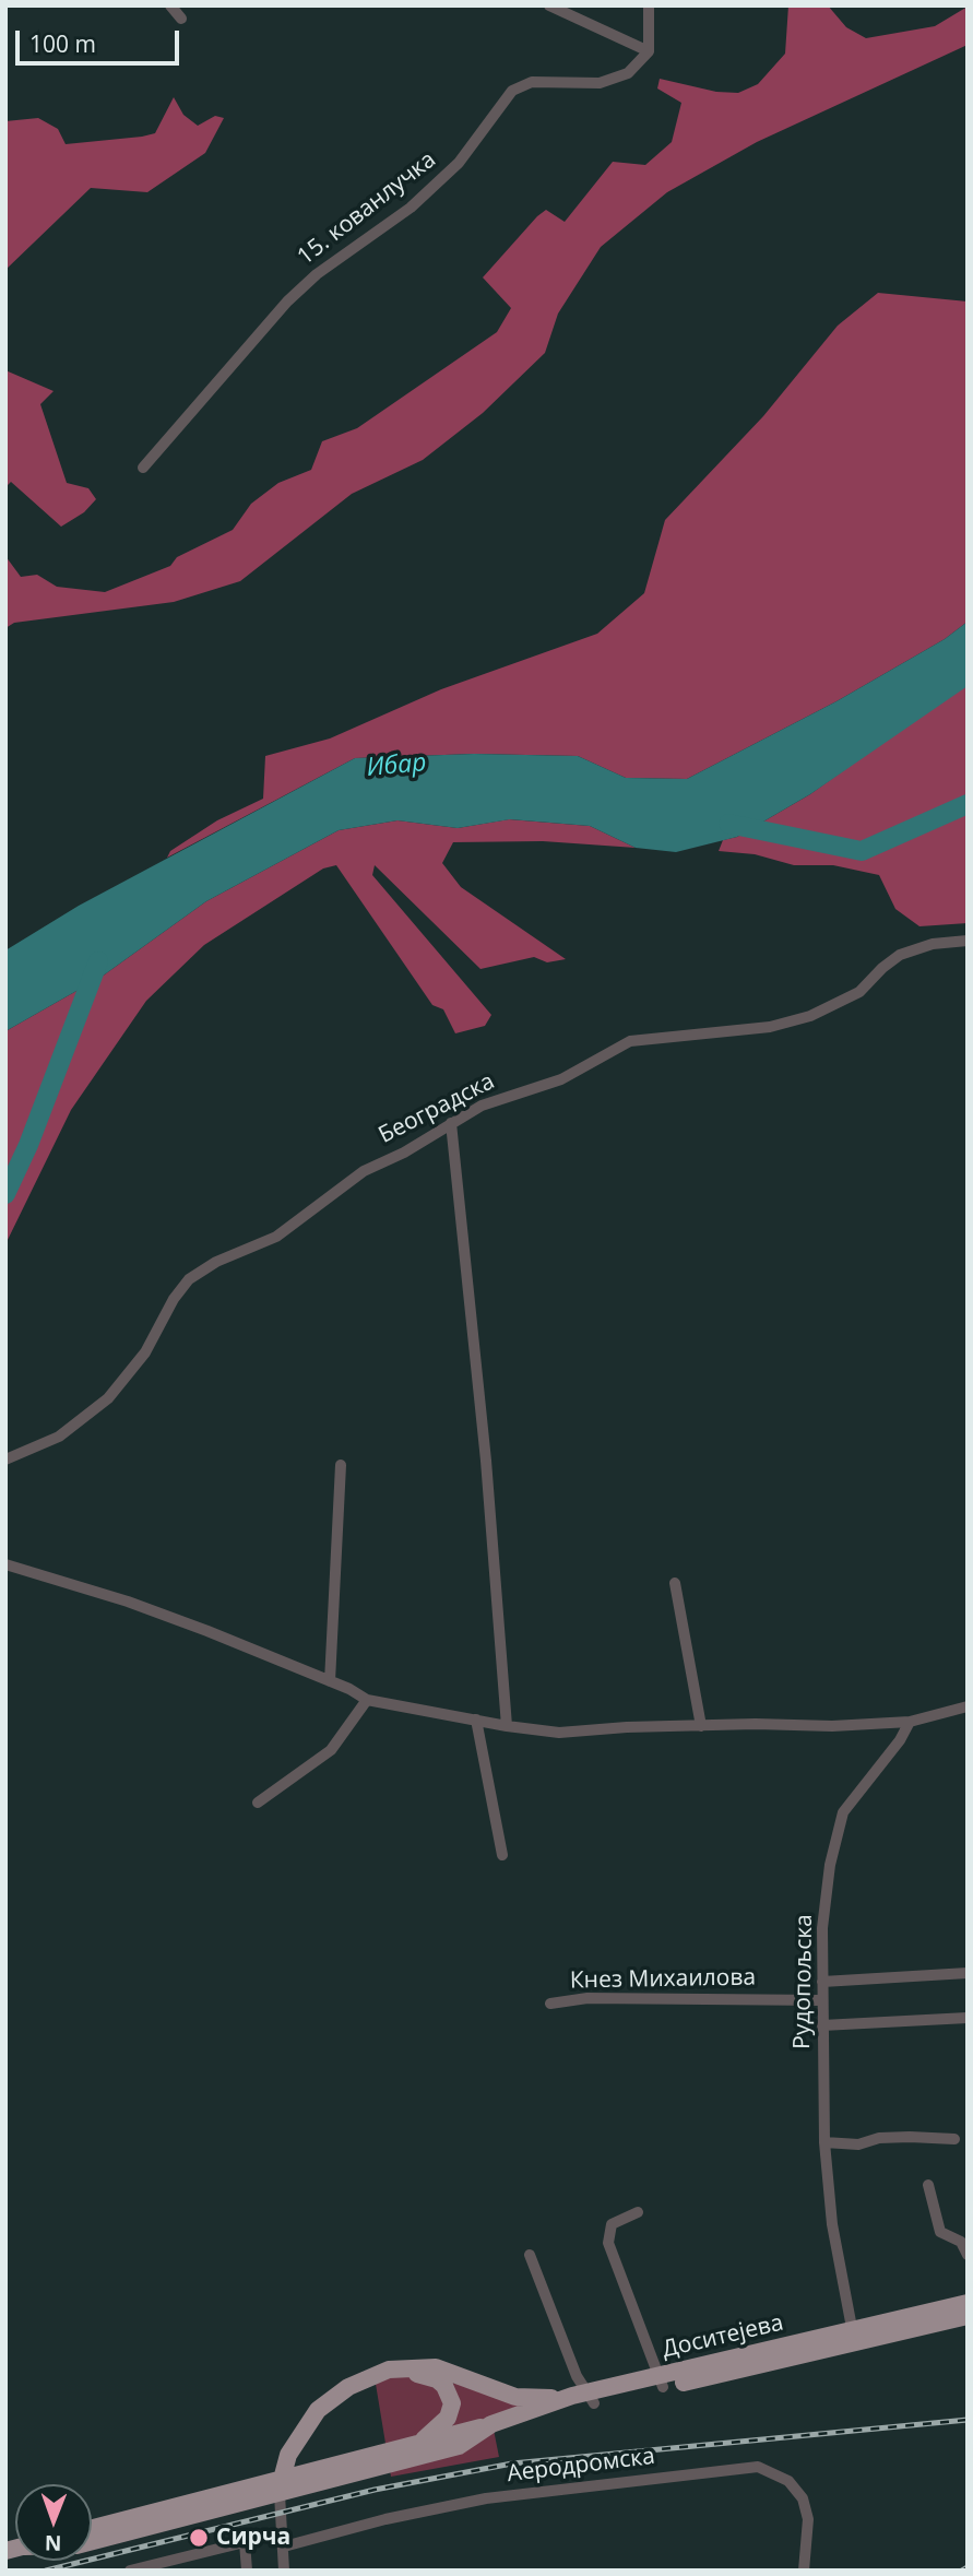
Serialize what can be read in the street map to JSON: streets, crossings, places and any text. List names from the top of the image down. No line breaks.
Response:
{"streets":{"main road":["Доситејева"],"street":["15. кованлучка","Београдска","Кнез Михаилова","Рудопољска","Аеродромска"]},"crossings":[["Кнез Михаилова","Рудопољска"],["Рудопољска","Доситејева"]],"water":["Ибар"],"places":["Сирча"],"scale_bar":"100 m","north":"bottom"}
